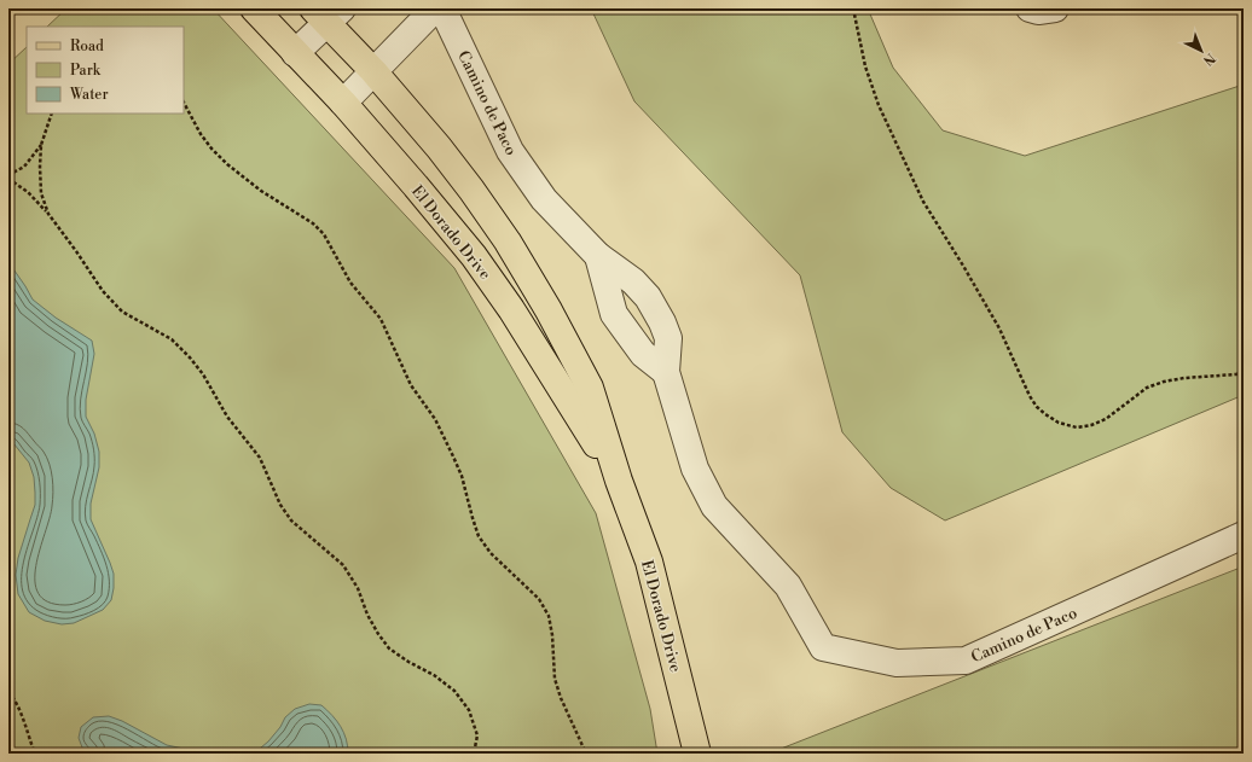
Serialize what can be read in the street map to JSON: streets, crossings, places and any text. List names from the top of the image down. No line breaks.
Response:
{"streets":{"main road":["El Dorado Drive"],"street":["Camino de Paco"]},"legend":["Road","Park","Water"],"north":"bottom right"}
